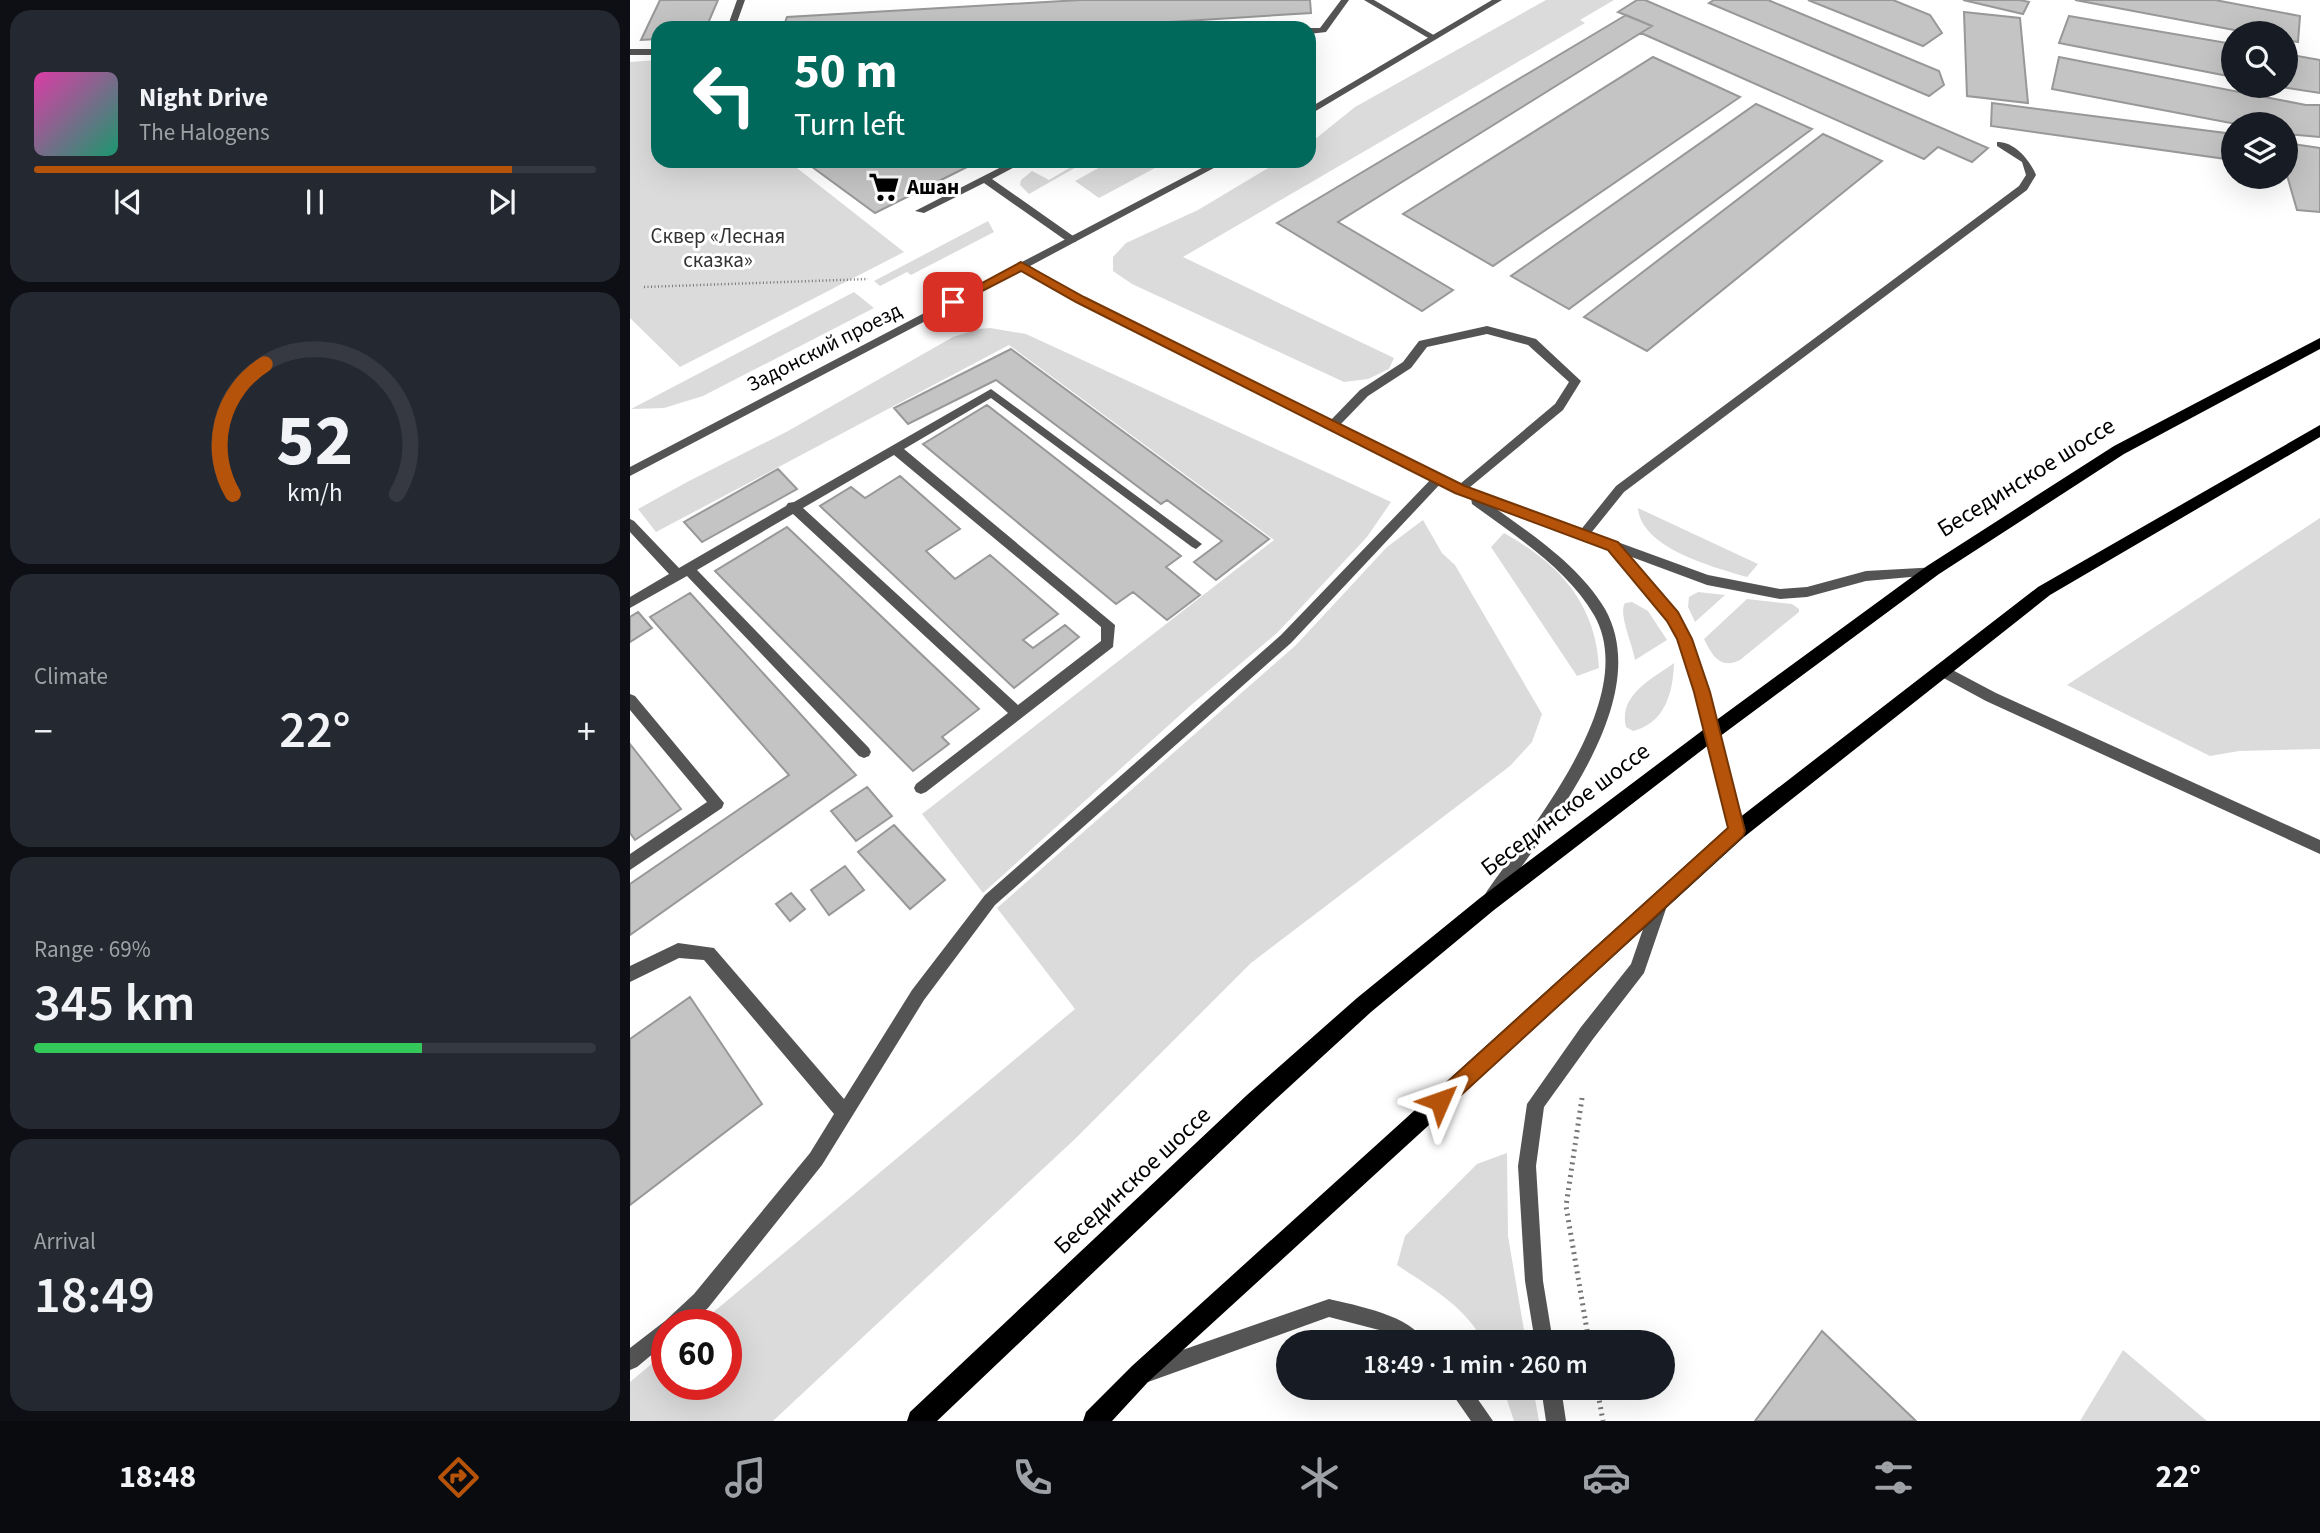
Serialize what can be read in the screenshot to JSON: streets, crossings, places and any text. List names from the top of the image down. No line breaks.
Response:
{"streets":{"main road":["Бесединское шоссе"],"street":["Задонский проезд"]},"parks":["Сквер «Лесная сказка»"],"places":{"supermarket":["Ашан"]},"page":{"turn":["50 m","Turn left"],"song":["Night Drive","The Halogens"],"tile":["Climate",["Range · 69%","345 km"],["Arrival","18:49"]],"heat":["−","22°","+"],"limit":"60","trip":"18:49 · 1 min · 260 m","tabs":["18:48","22°"],"gauge":["52","km/h"]}}
